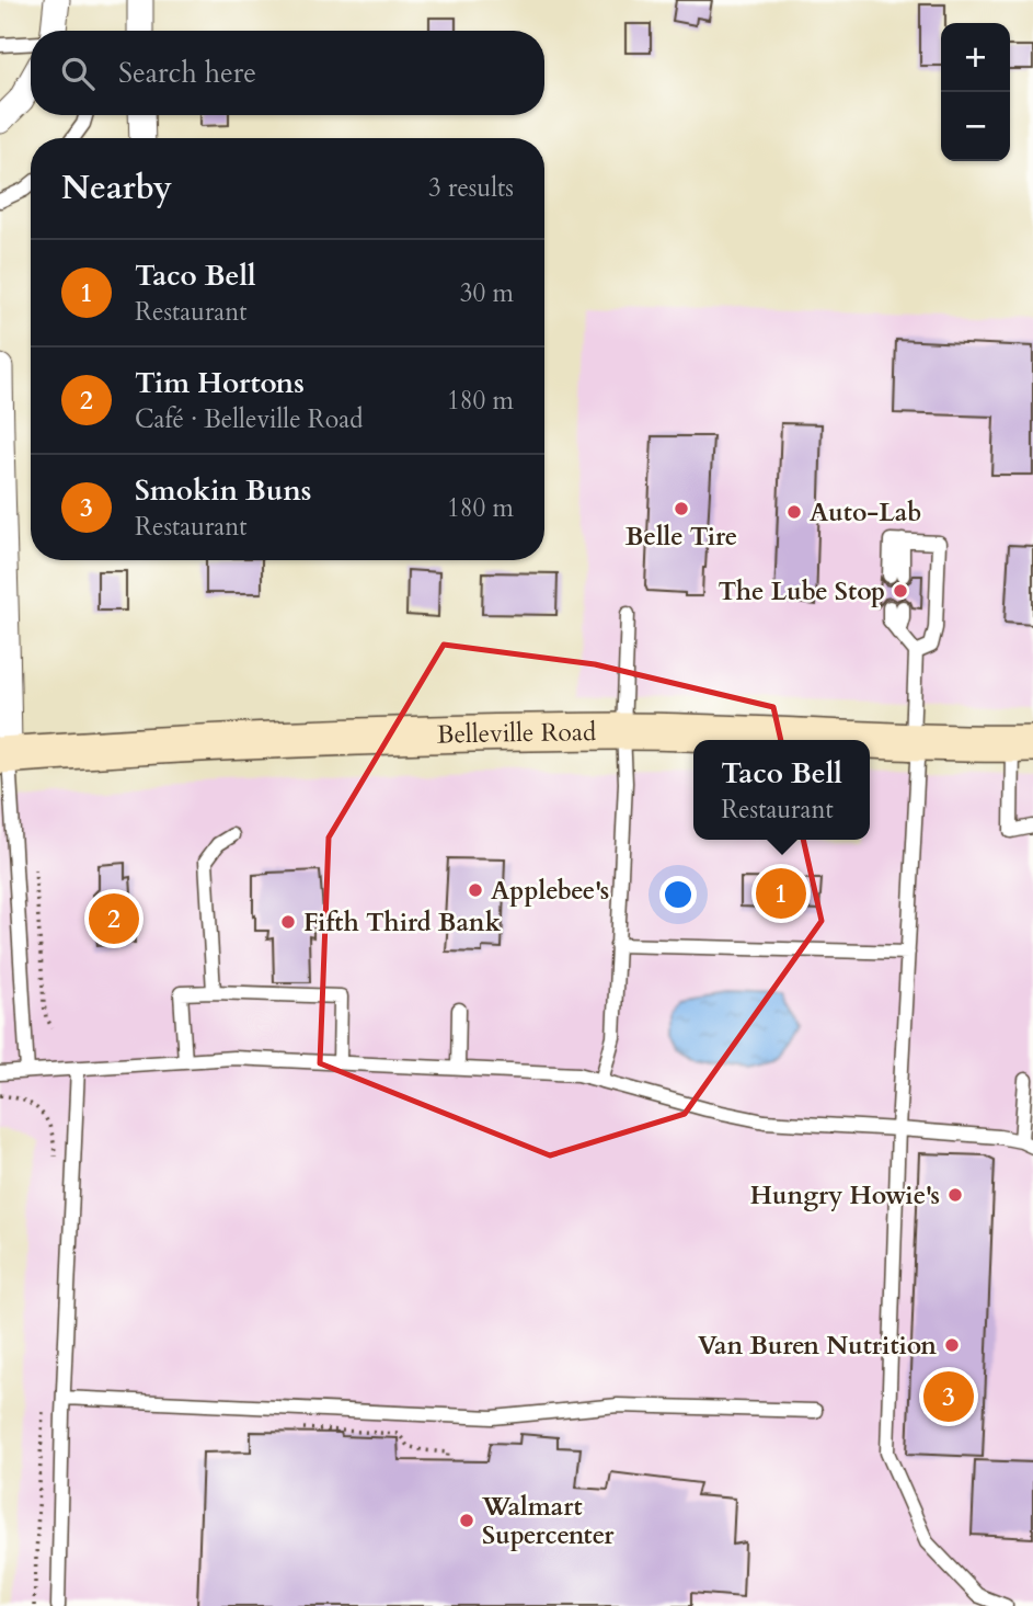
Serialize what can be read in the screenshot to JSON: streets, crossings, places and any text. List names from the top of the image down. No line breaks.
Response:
{"streets":{"main road":["Belleville Road"]},"places":["Belle Tire","Auto-Lab","The Lube Stop","Applebee's","Fifth Third Bank","Hungry Howie's","Van Buren Nutrition","Walmart Supercenter"],"page":{"map_buttons":["+","−"],"search":"Search here","heading":["Nearby","3 results"],"list":[{"mark":"1","name":"Taco Bell","note":"Restaurant","value":"30 m"},{"mark":"2","name":"Tim Hortons","note":"Café · Belleville Road","value":"180 m"},{"mark":"3","name":"Smokin Buns","note":"Restaurant","value":"180 m"}],"popup":["Taco Bell","Restaurant"],"pins":["1","2","3"]}}
